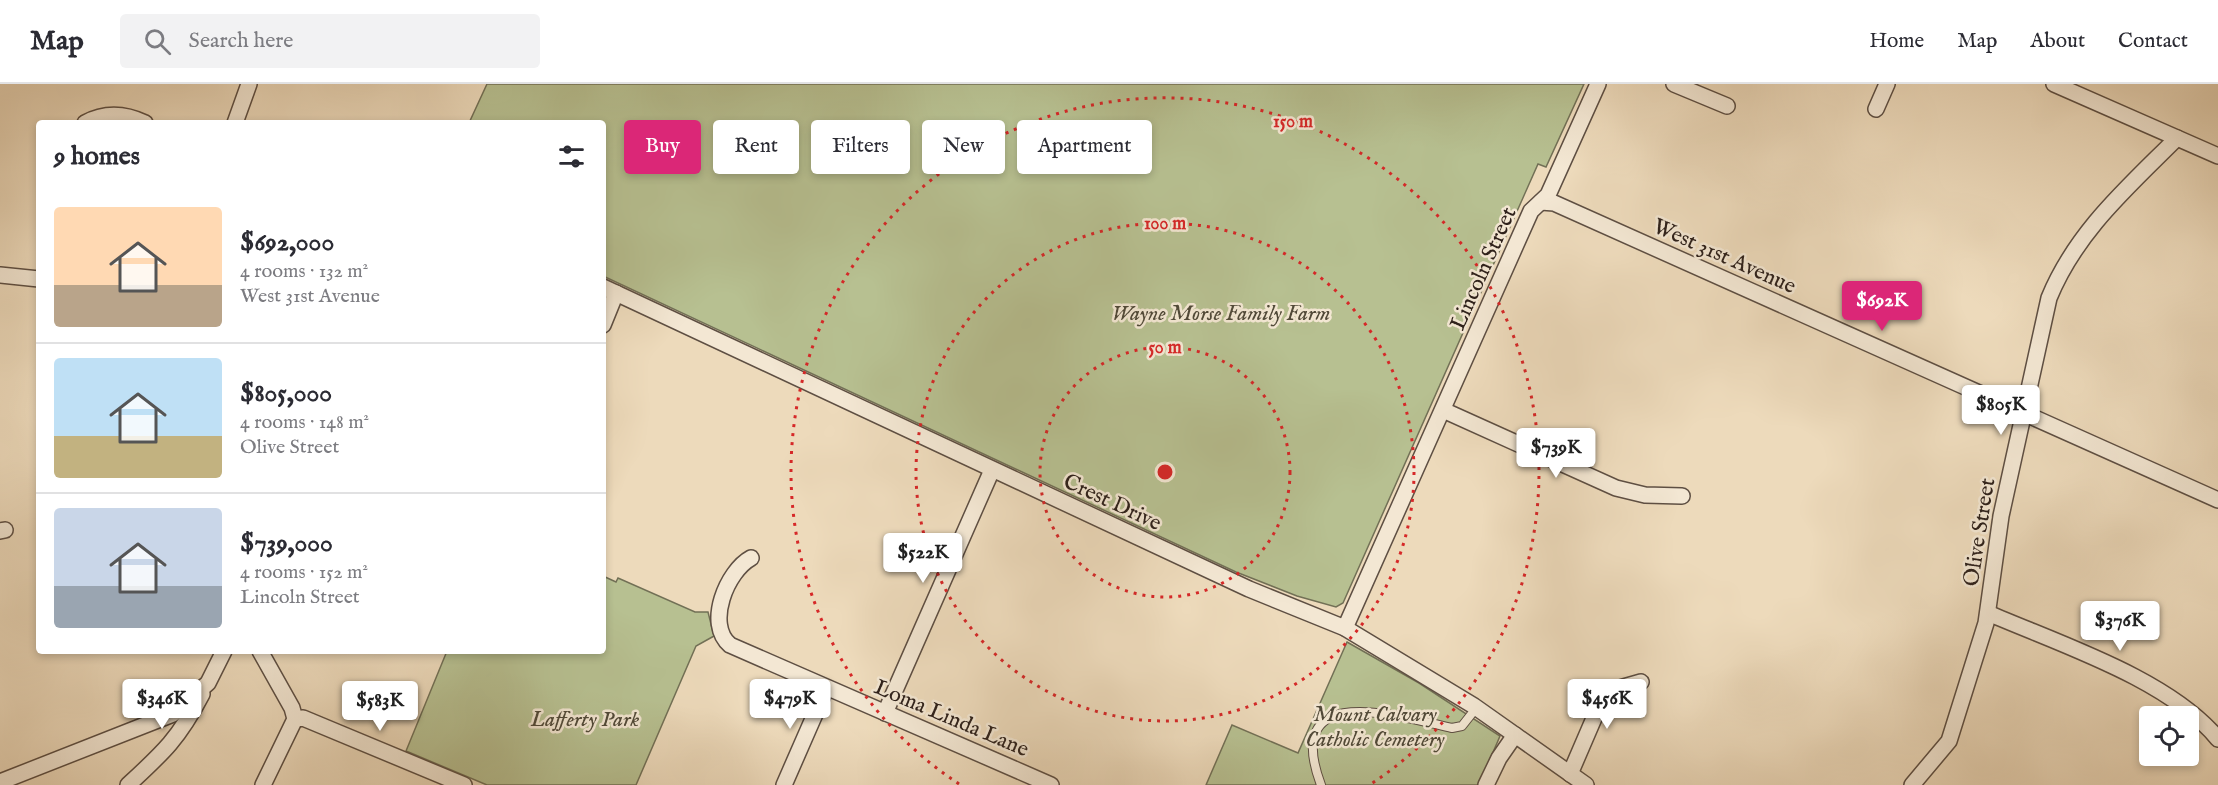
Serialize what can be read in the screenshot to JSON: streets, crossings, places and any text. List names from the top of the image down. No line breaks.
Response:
{"streets":{"street":["West 31st Avenue","Lincoln Street","Crest Drive","Olive Street","Loma Linda Lane"]},"crossings":[["West 31st Avenue","Lincoln Street"],["West 31st Avenue","Olive Street"],["Lincoln Street","Crest Drive"]],"parks":["Wayne Morse Family Farm","Mount Calvary Catholic Cemetery","Lafferty Park"],"page":{"header":"Map","search":"Search here","nav":["Home","Map","About","Contact"],"chip":["Buy","Rent","Filters","New","Apartment"],"heading":"9 homes","list":[{"name":"$692,000","note":"4 rooms · 132 m² · West 31st Avenue"},{"name":"$805,000","note":"4 rooms · 148 m² · Olive Street"},{"name":"$739,000","note":"4 rooms · 152 m² · Lincoln Street"}],"price":["$692K","$805K","$739K","$522K","$376K","$346K","$479K","$456K","$583K"]},"rings":["150 m","100 m","50 m"]}
